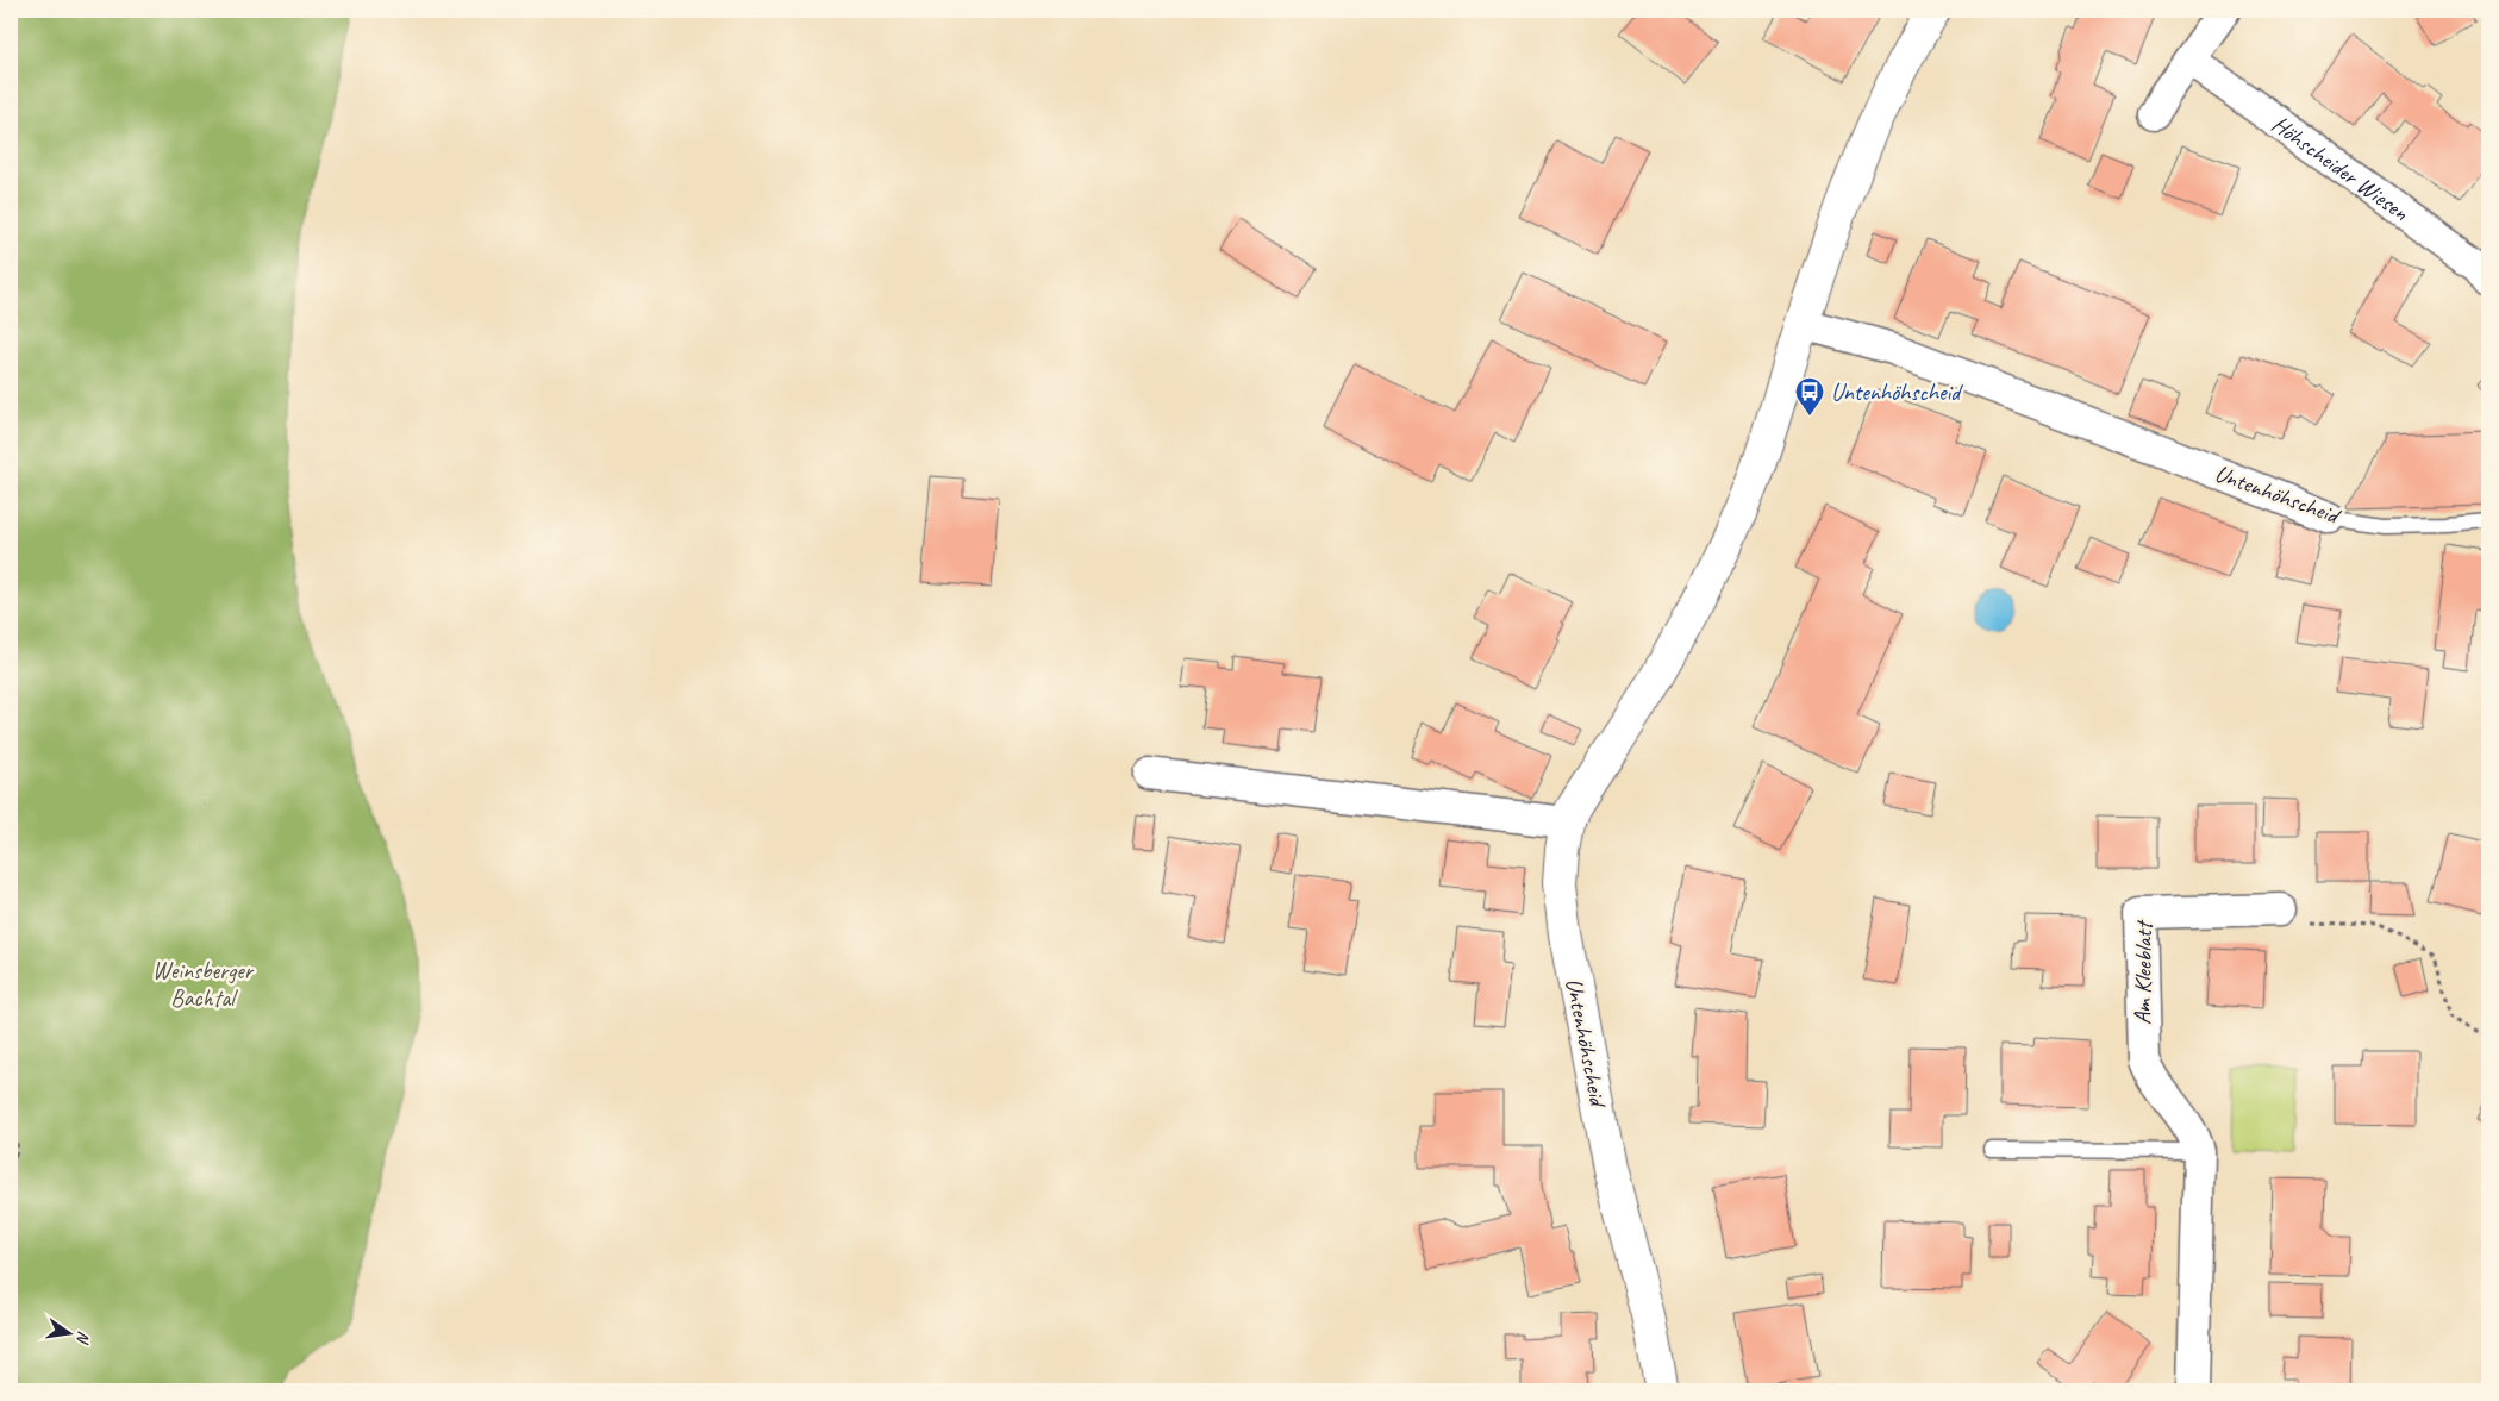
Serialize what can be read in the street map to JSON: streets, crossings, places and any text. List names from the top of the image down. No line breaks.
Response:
{"streets":{"street":["Höhscheider Wiesen","Untenhöhscheid","Am Kleeblatt"]},"parks":["Weinsberger Bachtal"],"places":{"bus stop":["Untenhöhscheid"]},"north":"right"}
